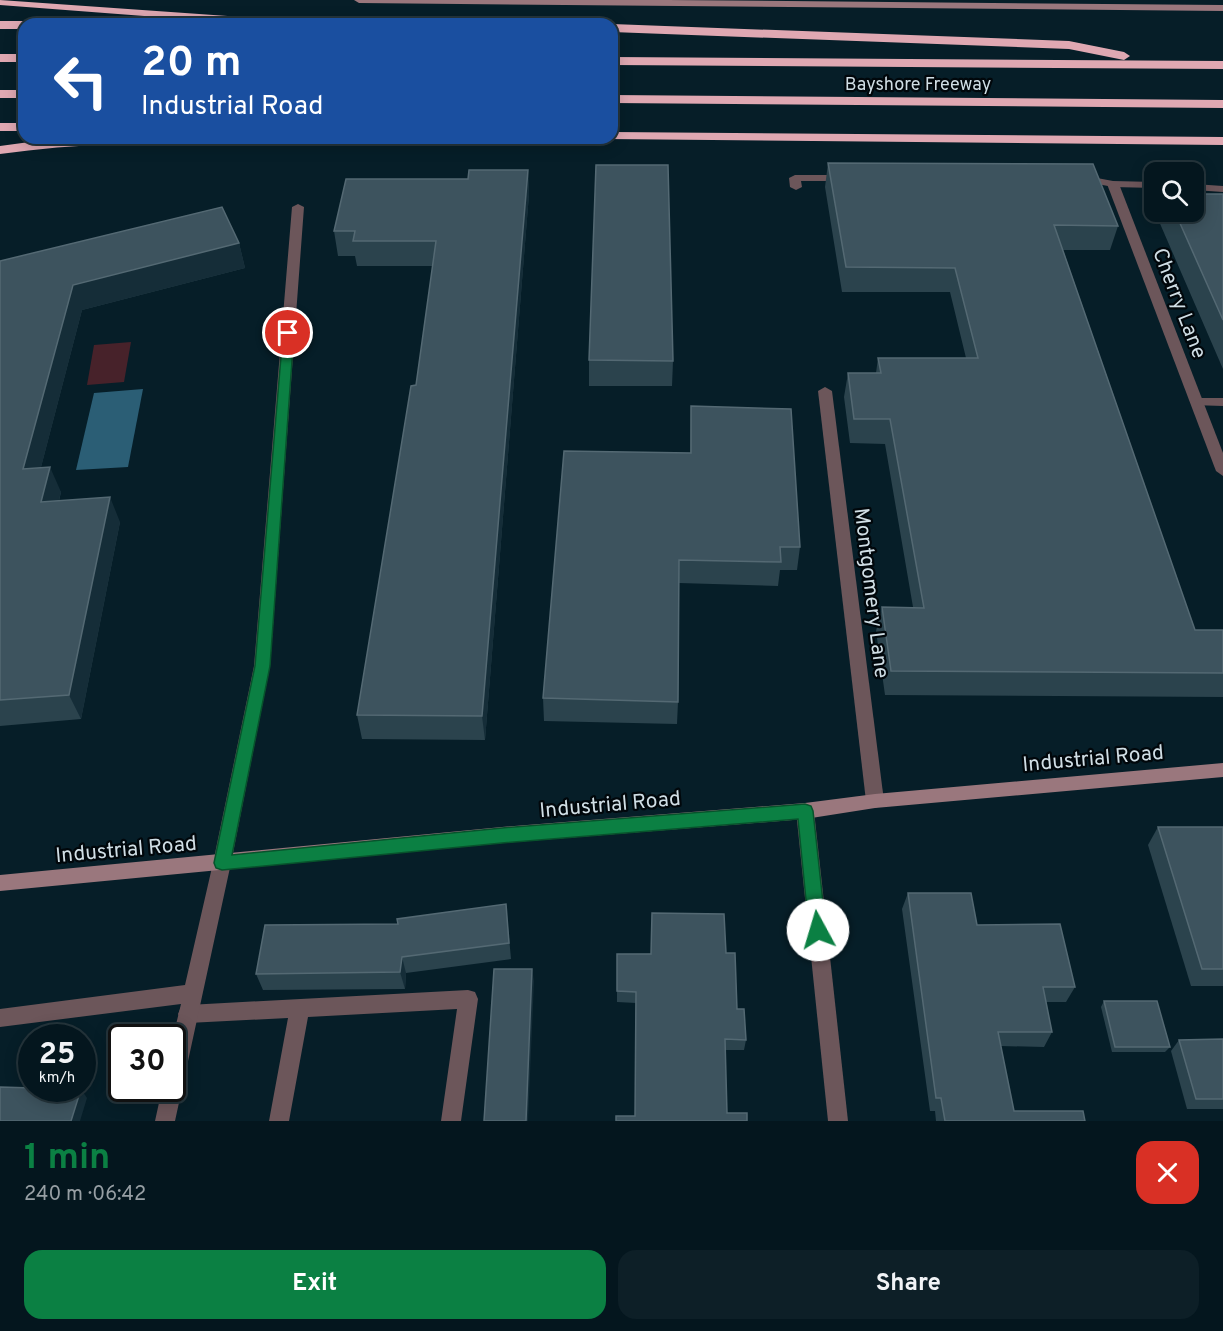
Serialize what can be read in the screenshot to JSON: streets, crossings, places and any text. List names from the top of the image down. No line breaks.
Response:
{"streets":{"highway":["Bayshore Freeway"],"street":["Cherry Lane","Montgomery Lane","Industrial Road"]},"crossings":[["Montgomery Lane","Industrial Road"]],"page":{"turn":["20 m","Industrial Road"],"speed":"25 km/h","limit":"30","heading":["1 min","240 m · 06:42"],"buttons":["Exit","Share"]}}
